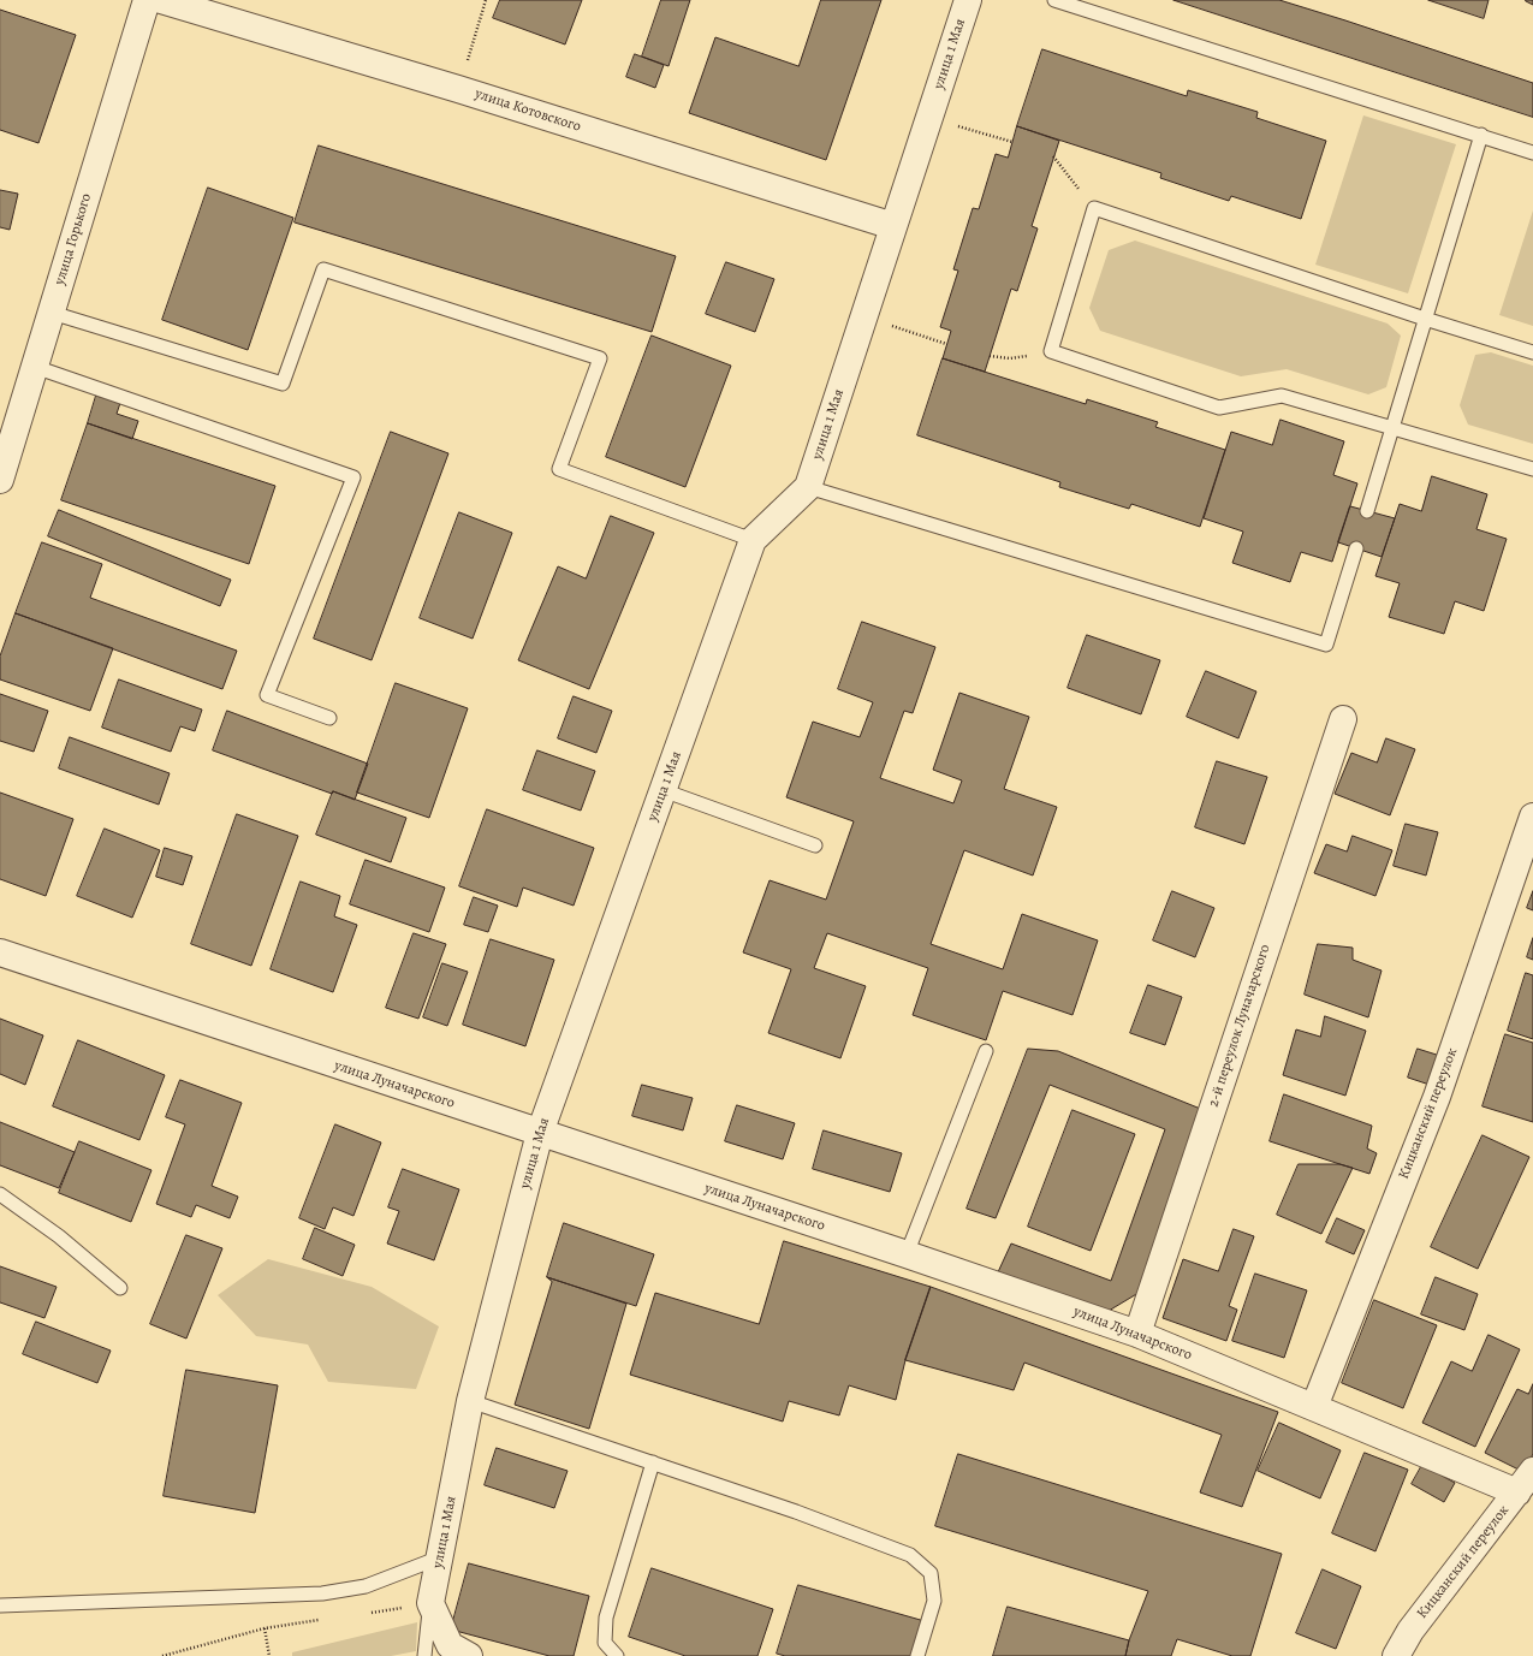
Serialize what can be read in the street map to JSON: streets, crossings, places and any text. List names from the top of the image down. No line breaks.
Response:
{"streets":{"street":["улица 1 Мая","улица Котовского","улица Горького","2-й переулок Луначарского","улица Луначарского","Кицканский переулок"]},"crossings":[["улица 1 Мая","улица Котовского"],["улица 1 Мая","улица Луначарского"],["2-й переулок Луначарского","улица Луначарского"],["улица Луначарского","Кицканский переулок"]]}
